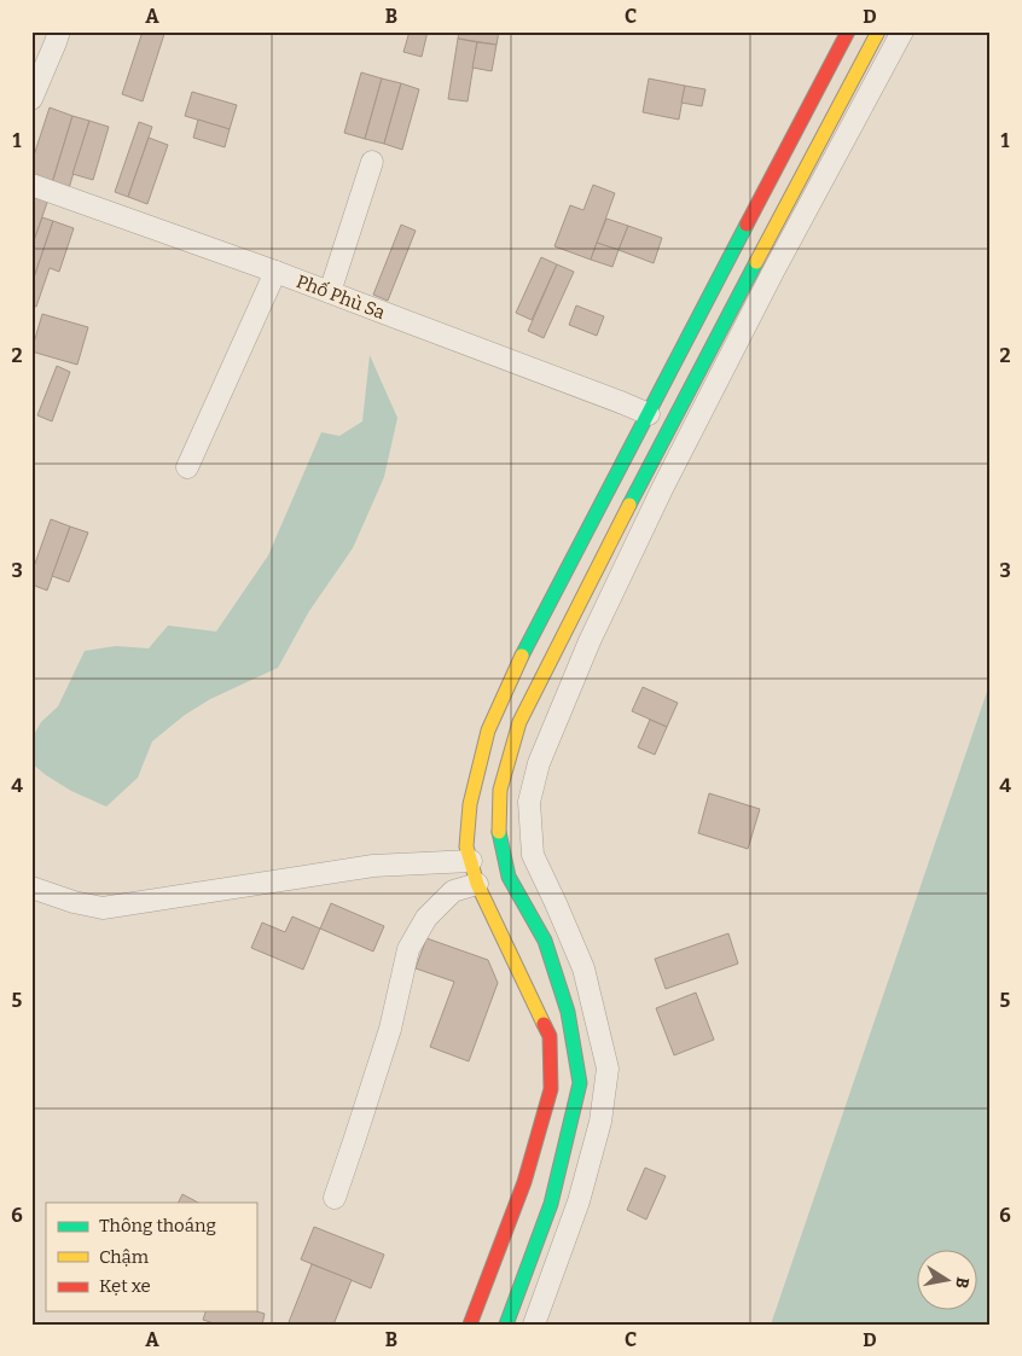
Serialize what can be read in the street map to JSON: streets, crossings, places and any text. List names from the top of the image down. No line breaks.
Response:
{"streets":{"street":["Phố Phù Sa"]},"legend":["Thông thoáng","Chậm","Kẹt xe"],"north":"right","grid":{"columns":["A","B","C","D"],"rows":["1","2","3","4","5","6"]}}
